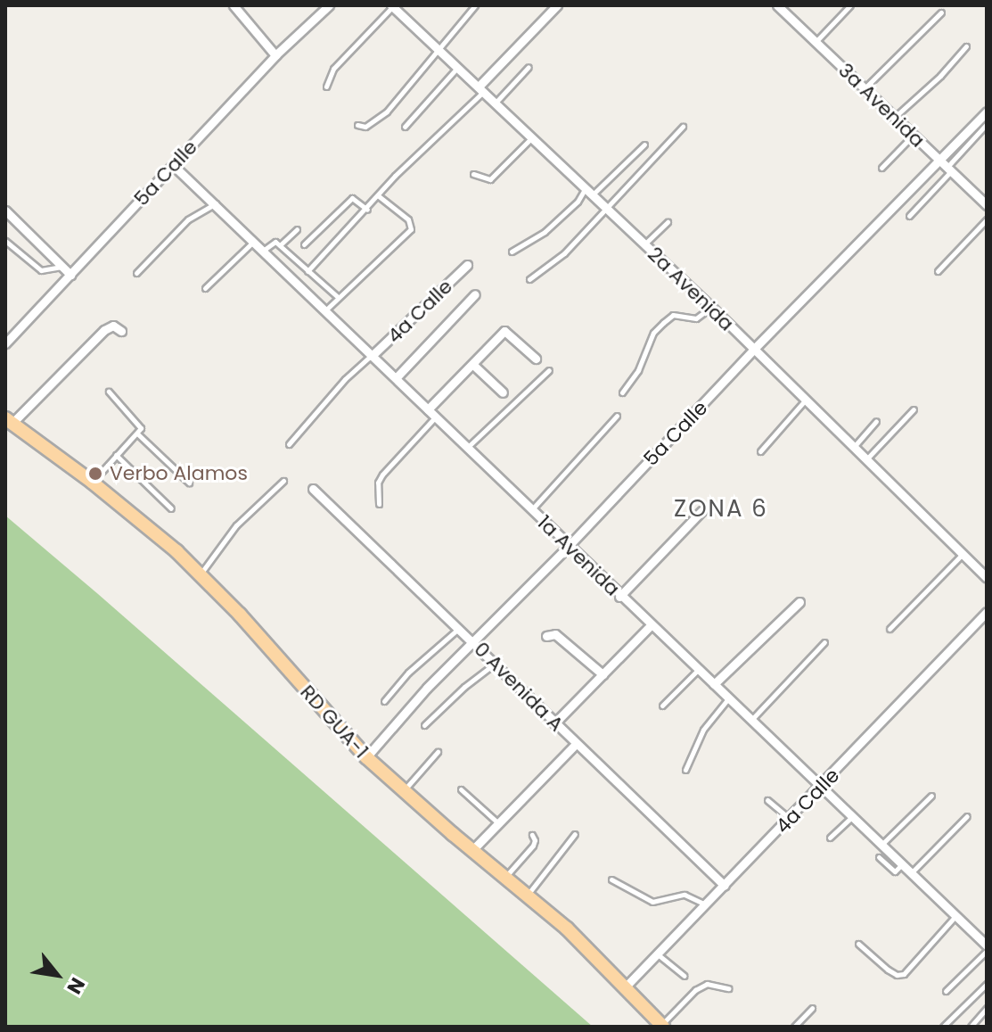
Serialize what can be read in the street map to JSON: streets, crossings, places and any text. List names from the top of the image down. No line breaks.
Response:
{"streets":{"main road":["RD GUA-1"],"street":["3a Avenida","5a Calle","2a Avenida","4a Calle","1a Avenida","0 Avenida A"]},"crossings":[["3a Avenida","5a Calle"],["5a Calle","2a Avenida"],["5a Calle","1a Avenida"],["5a Calle","0 Avenida A"],["5a Calle","RD GUA-1"],["4a Calle","1a Avenida"],["4a Calle","0 Avenida A"],["4a Calle","RD GUA-1"]],"districts":["ZONA 6"],"places":["Verbo Alamos"],"north":"bottom right"}
